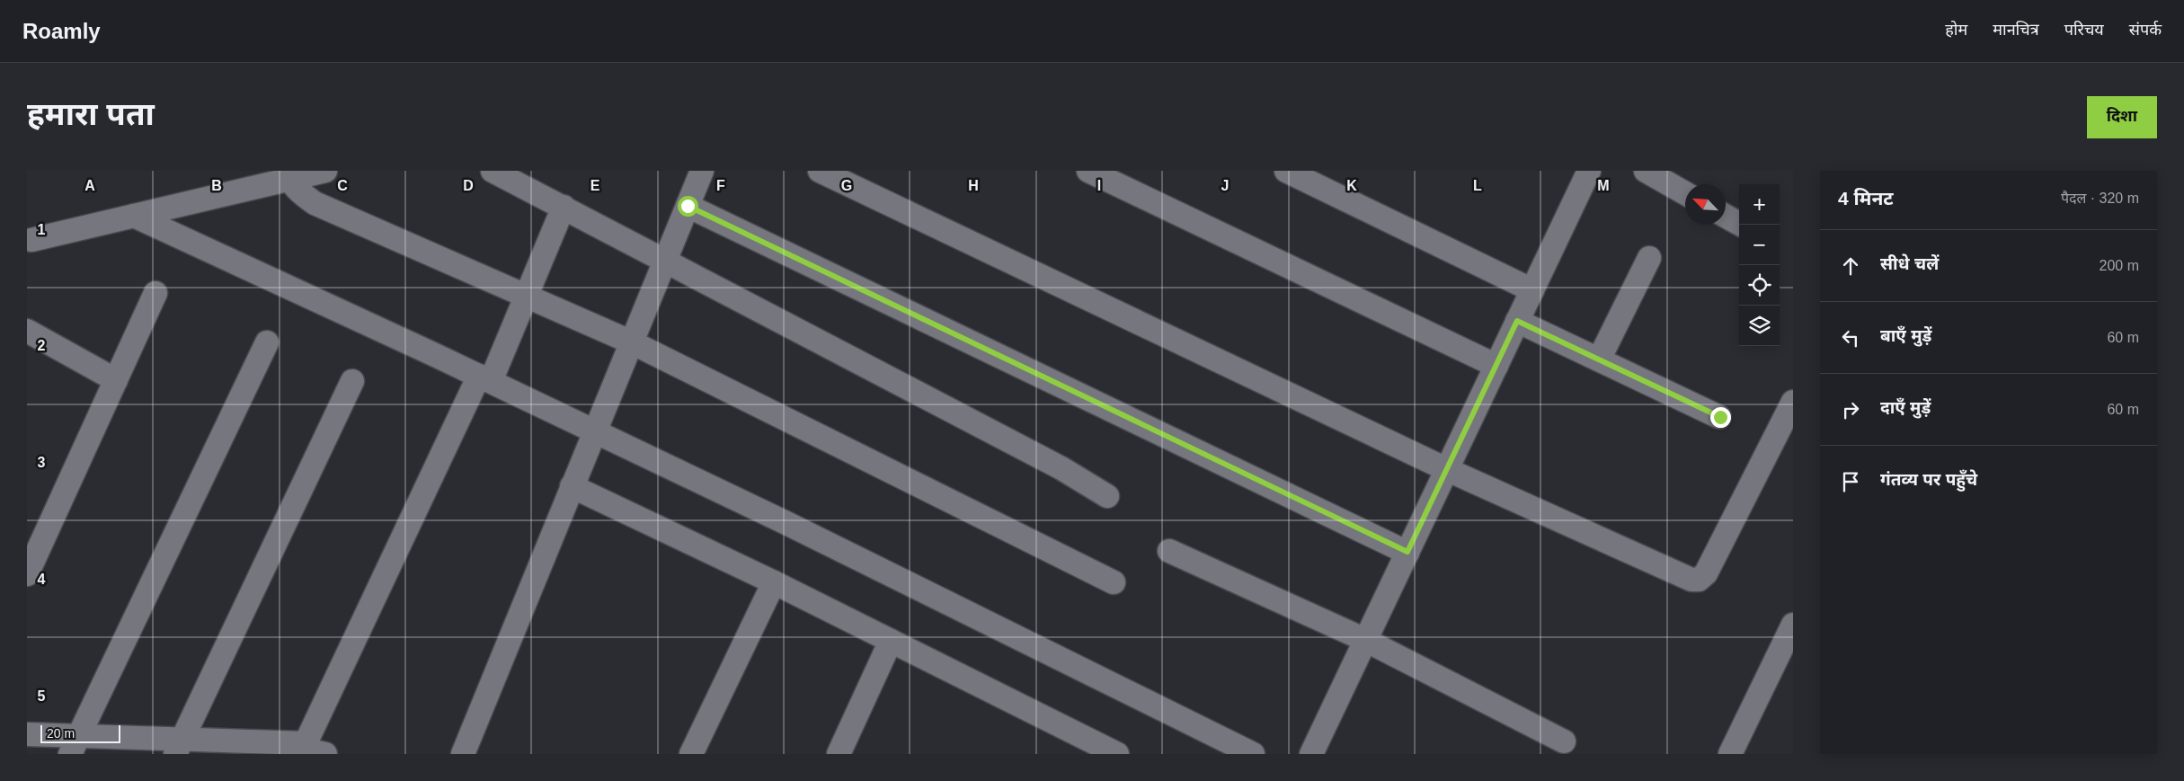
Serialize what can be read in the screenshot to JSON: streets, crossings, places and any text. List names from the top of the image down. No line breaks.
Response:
{"scale_bar":"20 m","north":"top left","page":{"header":"Roamly","nav":["होम","मानचित्र","परिचय","संपर्क"],"title":"हमारा पता","buttons":"दिशा","heading":["4 मिनट","पैदल · 320 m"],"map_buttons":["+","−"],"list":[["सीधे चलें","200 m"],["बाएँ मुड़ें","60 m"],["दाएँ मुड़ें","60 m"],"गंतव्य पर पहुँचे"],"scale":"20 m"},"grid":{"columns":["A","B","C","D","E","F","G","H","I","J","K","L","M"],"rows":["1","2","3","4","5"]}}
